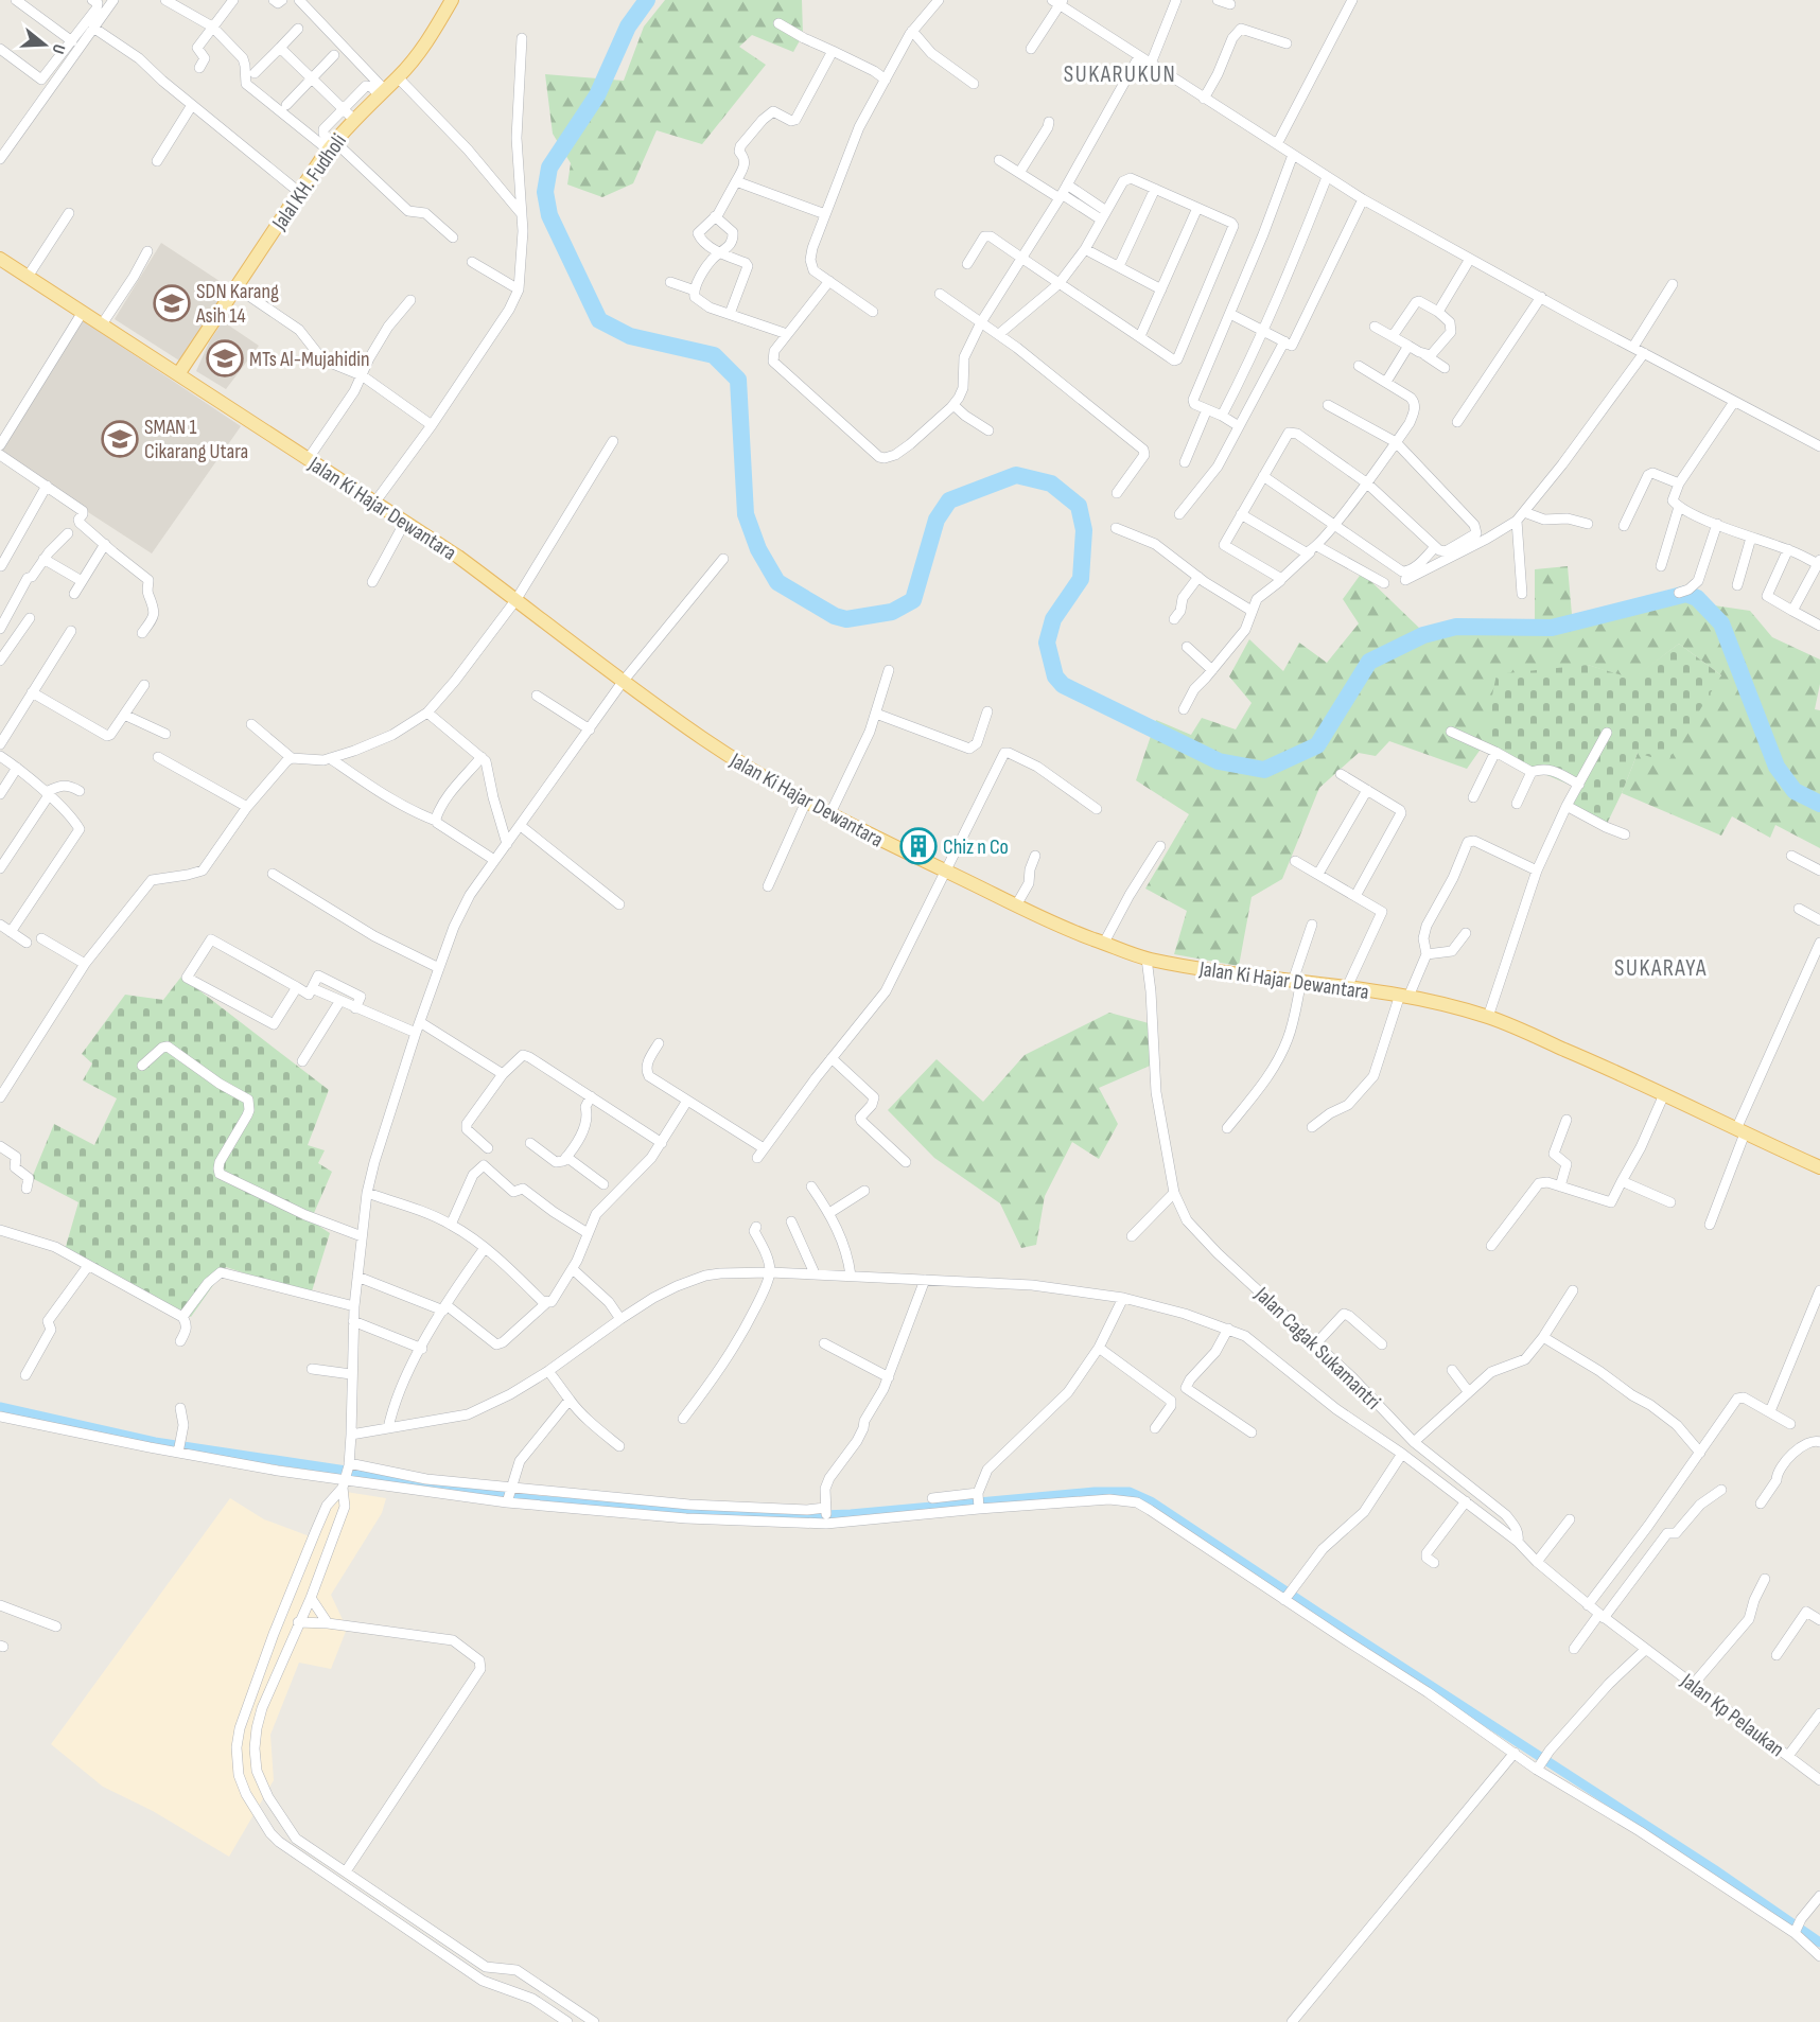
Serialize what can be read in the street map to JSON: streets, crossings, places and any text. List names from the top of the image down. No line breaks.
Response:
{"streets":{"main road":["Jalal KH. Fudholi","Jalan Ki Hajar Dewantara"],"street":["Jalan Cagak Sukamantri","Jalan Kp Pelaukan"]},"crossings":[["Jalal KH. Fudholi","Jalan Ki Hajar Dewantara"],["Jalan Ki Hajar Dewantara","Jalan Cagak Sukamantri"],["Jalan Cagak Sukamantri","Jalan Kp Pelaukan"]],"districts":["SUKARUKUN","SUKARAYA"],"places":{"school or university":["SDN Karang Asih 14","MTs Al-Mujahidin","SMAN 1 Cikarang Utara"],"building":["Chiz n Co"]},"north":"right"}
